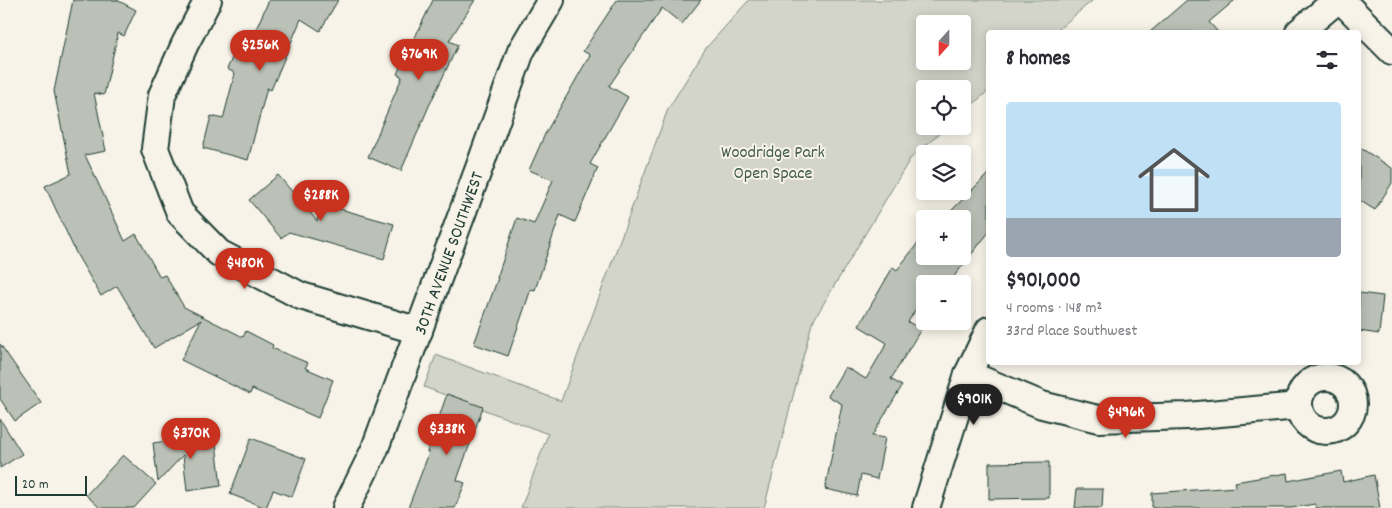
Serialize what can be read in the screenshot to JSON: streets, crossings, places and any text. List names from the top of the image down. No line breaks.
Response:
{"streets":{"street":["30TH AVENUE SOUTHWEST"]},"parks":["Woodridge Park Open Space"],"scale_bar":"20 m","north":"bottom","page":{"map_buttons":["+","−"],"price":["$256K","$769K","$288K","$480K","$901K","$496K","$338K","$370K"],"heading":"8 homes","list":[{"name":"$901,000","note":"4 rooms · 148 m² · 33rd Place Southwest"}],"scale":"20 m"}}
